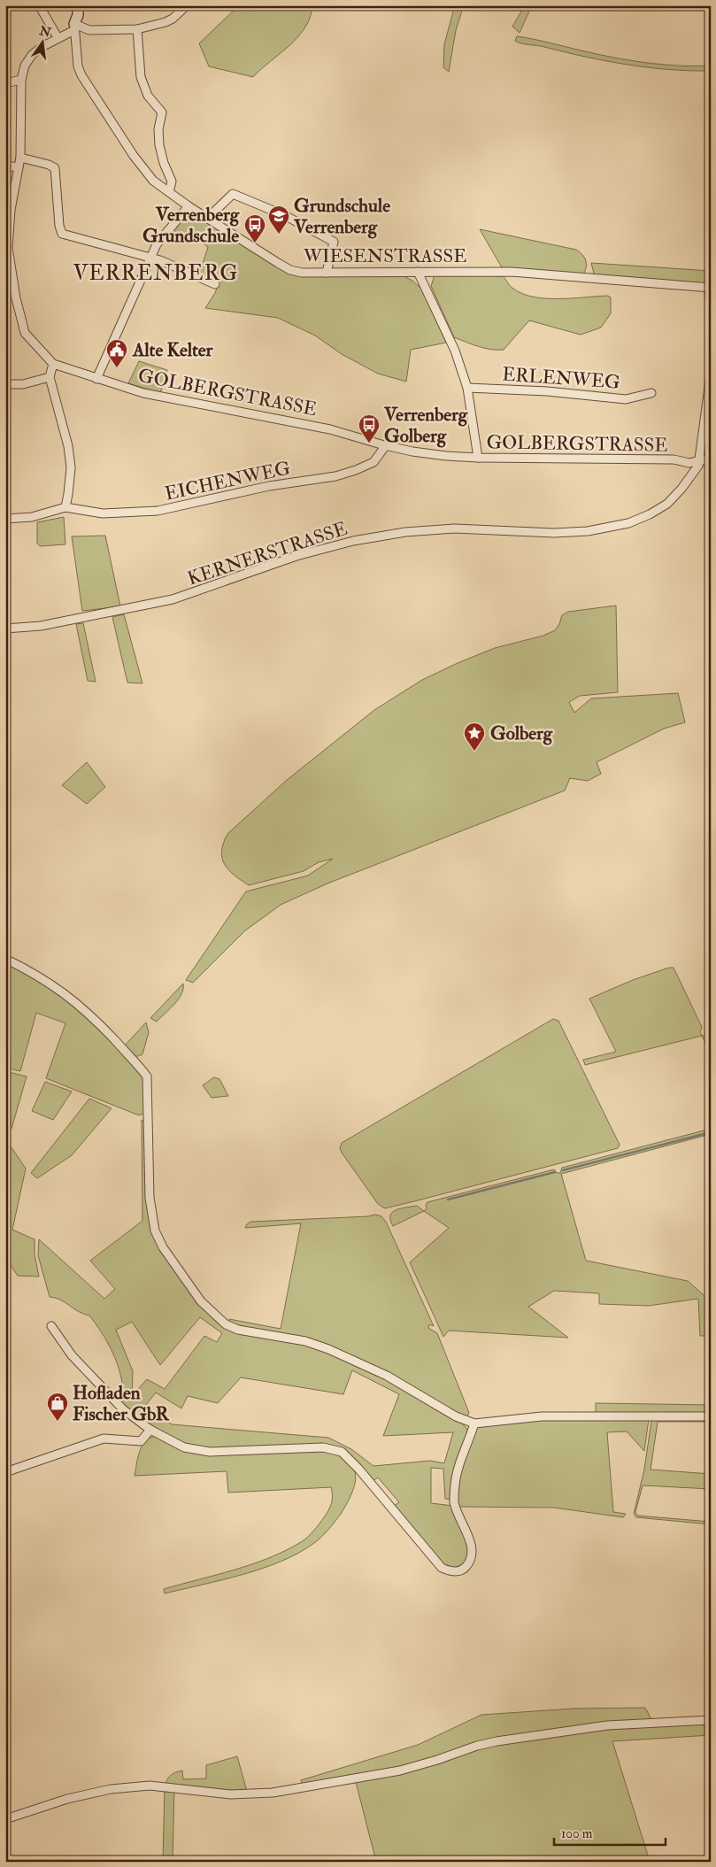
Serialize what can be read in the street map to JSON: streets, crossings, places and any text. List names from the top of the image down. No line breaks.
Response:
{"streets":{"street":["WIESENSTRASSE","ERLENWEG","GOLBERGSTRASSE","EICHENWEG","KERNERSTRASSE"]},"crossings":[["WIESENSTRASSE","GOLBERGSTRASSE"],["GOLBERGSTRASSE","EICHENWEG"],["GOLBERGSTRASSE","KERNERSTRASSE"]],"districts":["VERRENBERG"],"places":{"school or university":["Grundschule Verrenberg"],"bus stop":["Verrenberg Grundschule","Verrenberg Golberg"],"public building":["Alte Kelter"],"place":["Golberg"],"shop":["Hofladen Fischer GbR"]},"scale_bar":"100 m","north":"top"}
